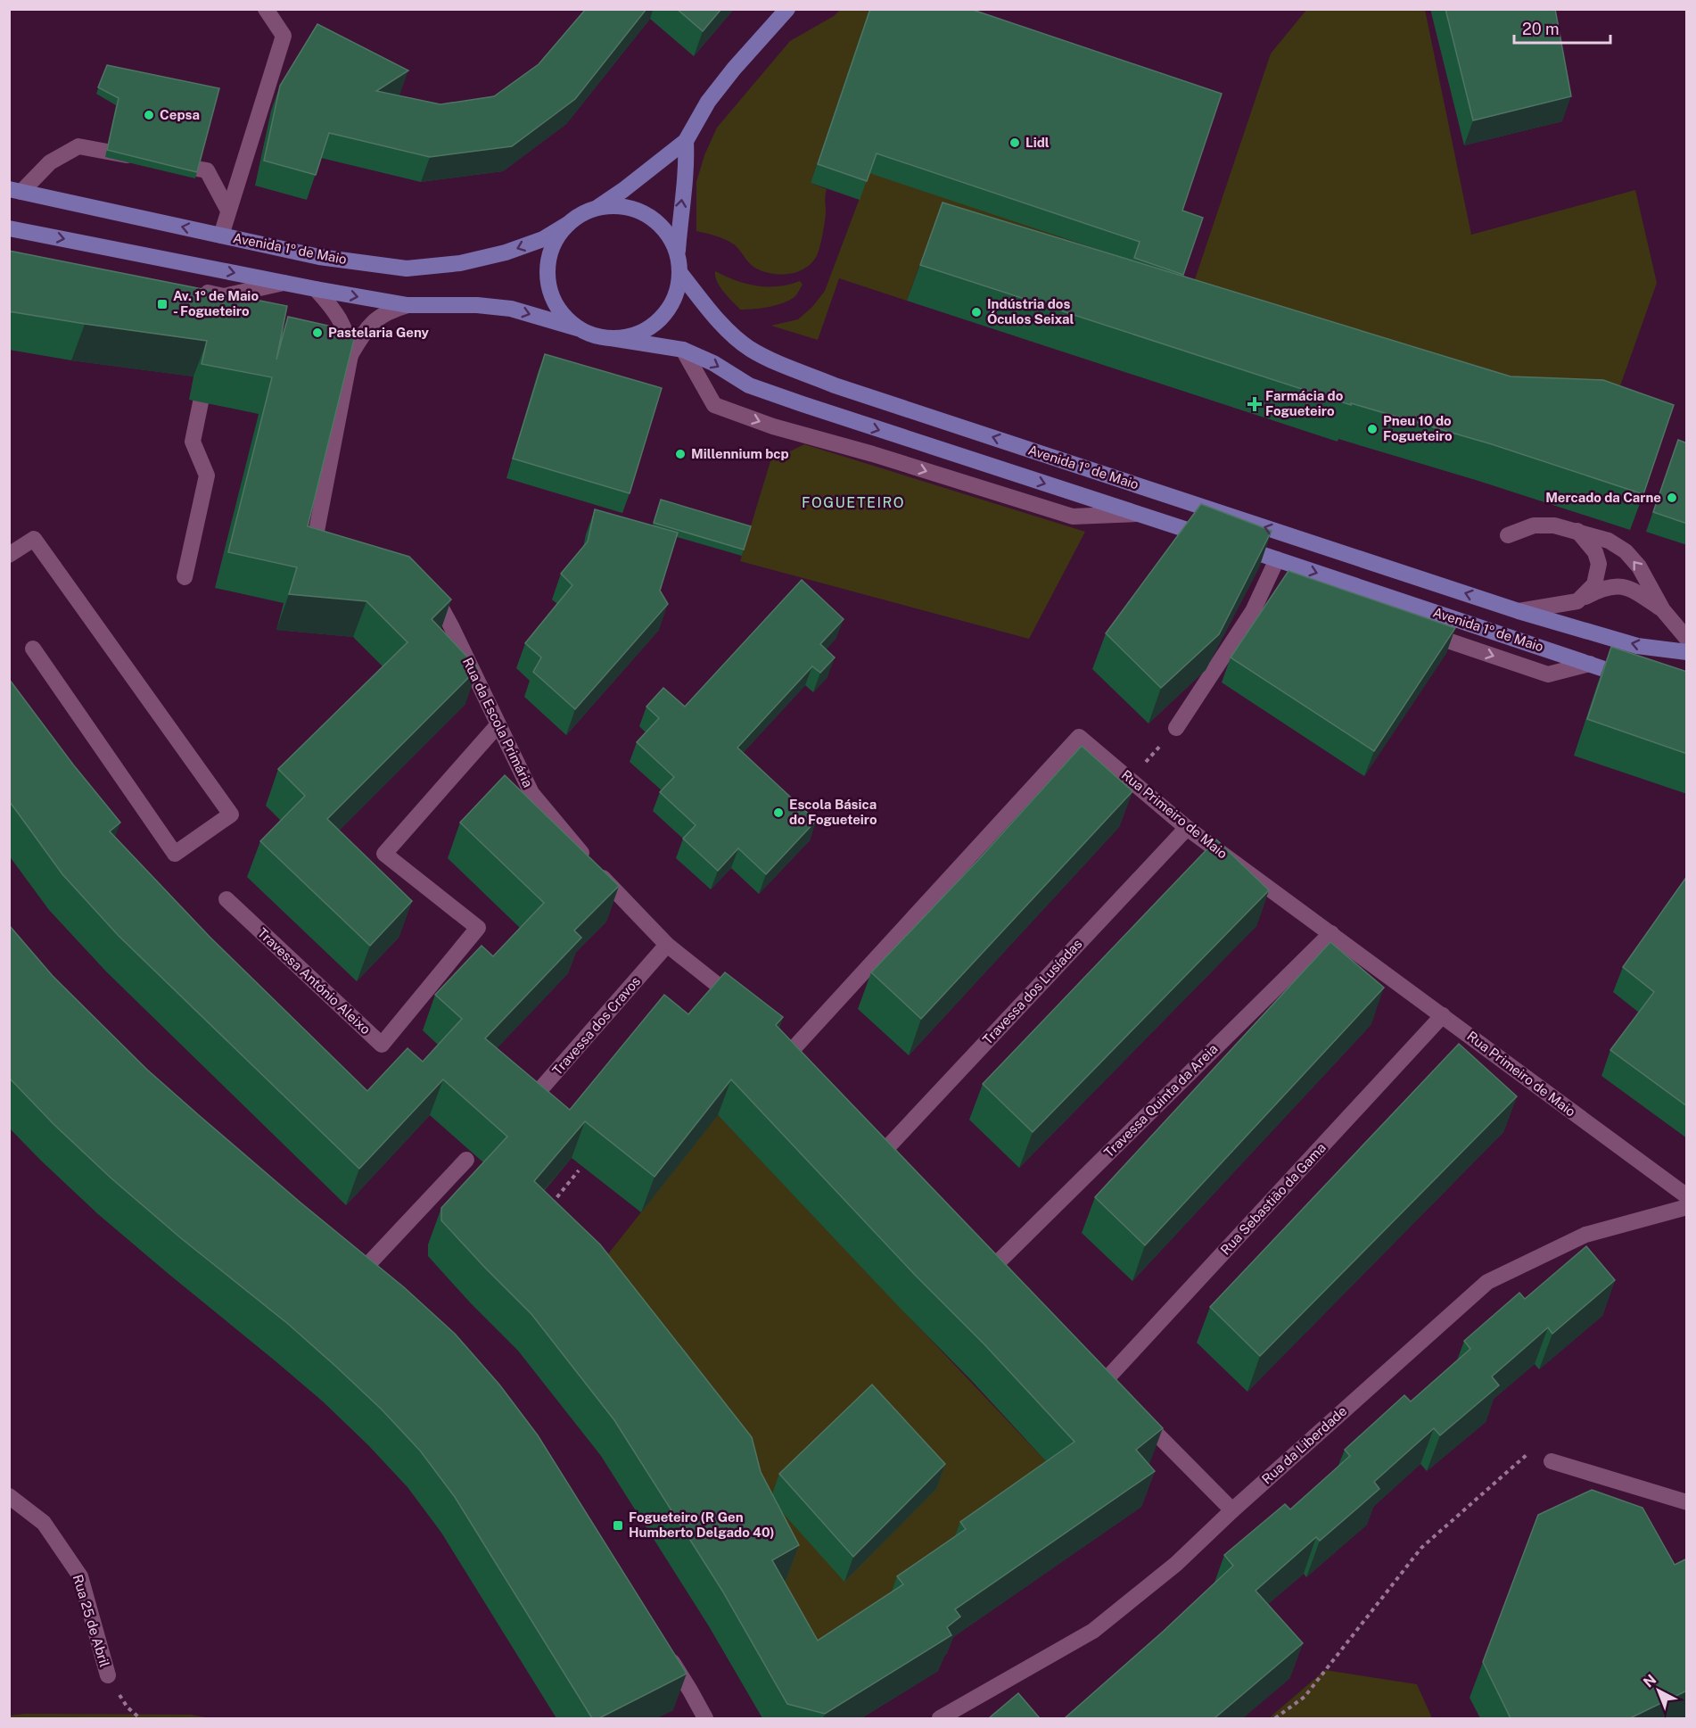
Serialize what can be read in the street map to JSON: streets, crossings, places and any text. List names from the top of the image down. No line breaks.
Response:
{"streets":{"main road":["Avenida 1º de Maio"],"street":["Rua da Escola Primária","Rua Primeiro de Maio","Travessa António Aleixo","Travessa dos Lusíadas","Travessa dos Cravos","Travessa Quinta da Areia","Rua Sebastião da Gama","Rua da Liberdade","Rua 25 de Abril"]},"crossings":[["Rua da Escola Primária","Travessa António Aleixo"],["Rua da Escola Primária","Travessa dos Cravos"],["Rua Primeiro de Maio","Travessa dos Lusíadas"],["Rua Primeiro de Maio","Travessa Quinta da Areia"],["Rua Primeiro de Maio","Rua Sebastião da Gama"]],"districts":["FOGUETEIRO"],"places":{"other":["Cepsa","Lidl","Indústria dos Óculos Seixal","Pastelaria Geny","Pneu 10 do Fogueteiro","Millennium bcp","Mercado da Carne","Escola Básica do Fogueteiro"],"transit":["Av. 1º de Maio - Fogueteiro","Fogueteiro (R Gen Humberto Delgado 40)"],"health":["Farmácia do Fogueteiro"]},"scale_bar":"20 m","north":"top left"}
